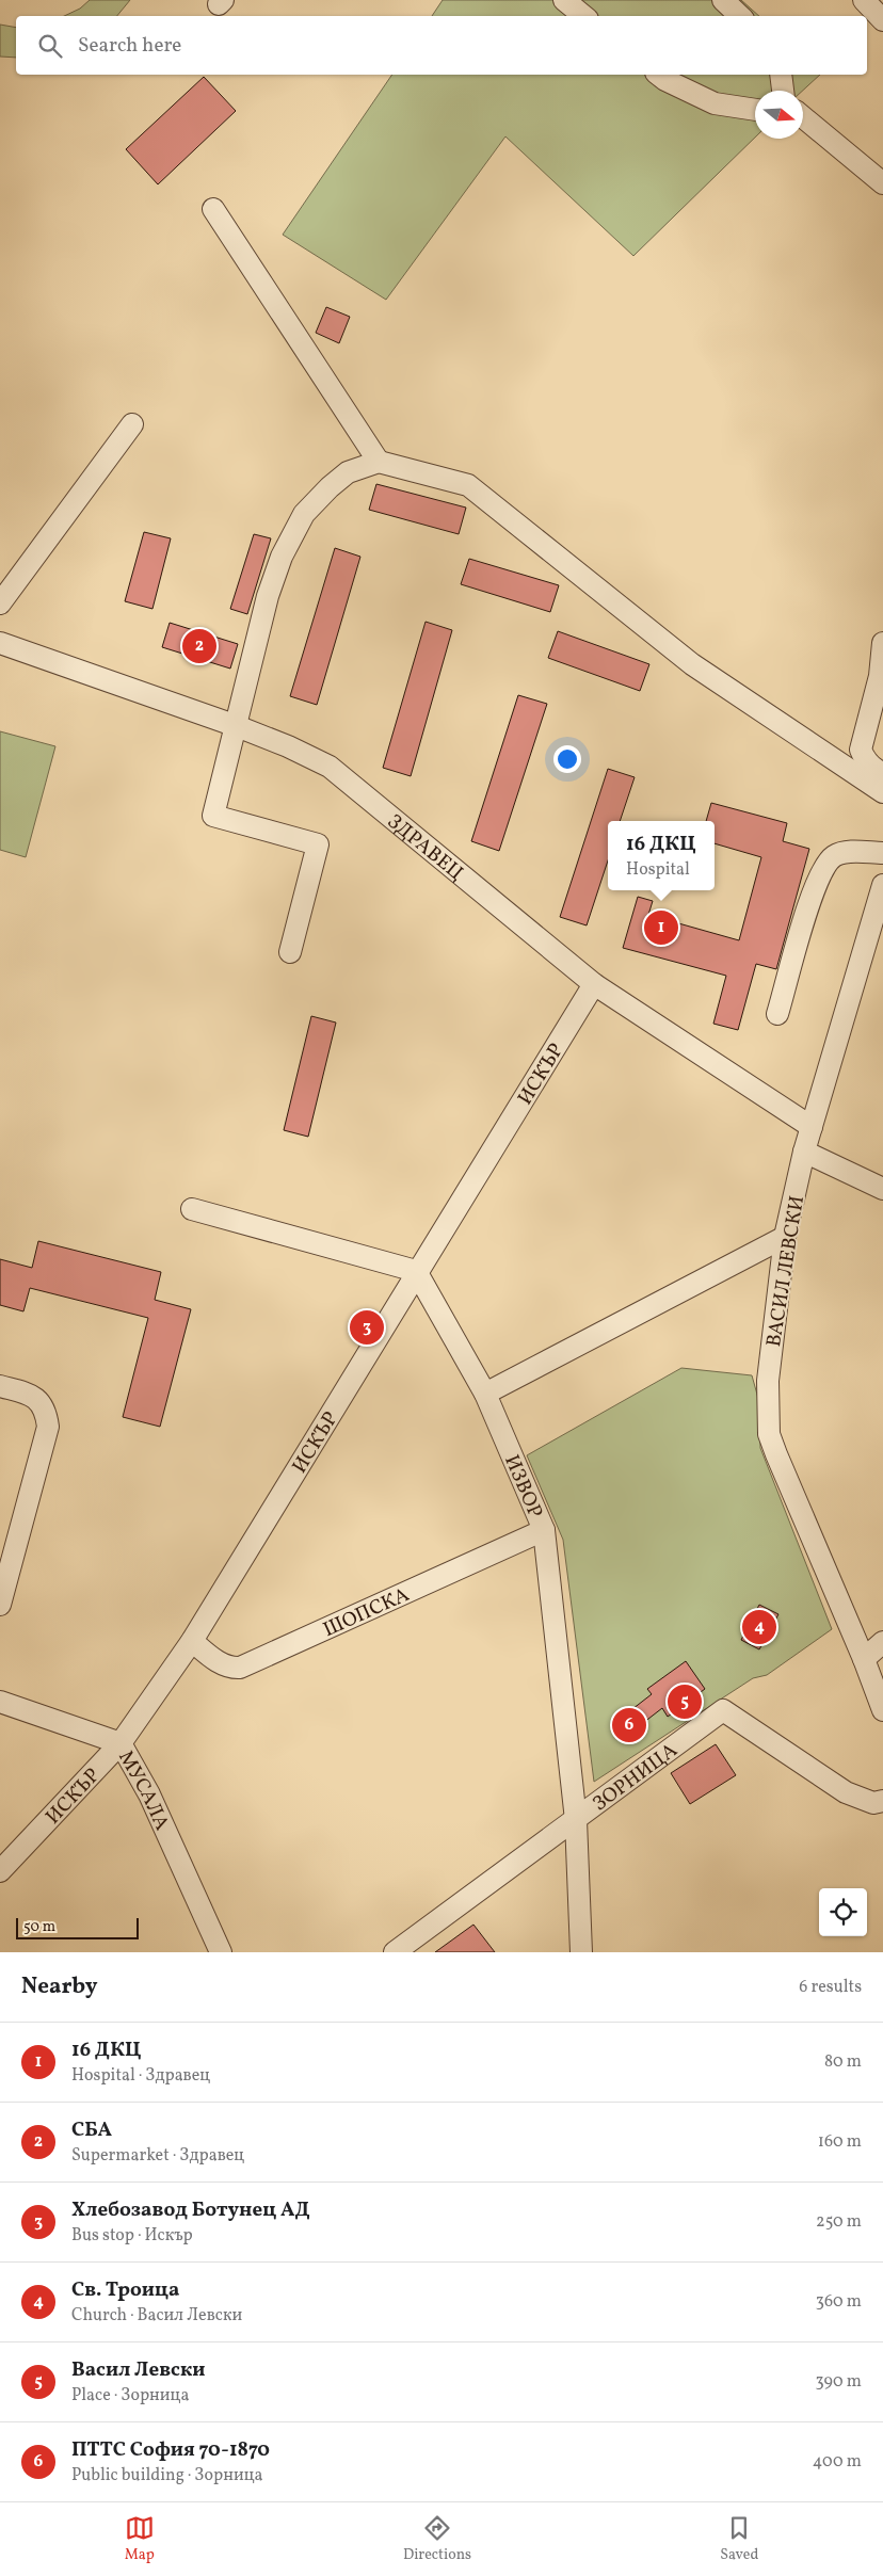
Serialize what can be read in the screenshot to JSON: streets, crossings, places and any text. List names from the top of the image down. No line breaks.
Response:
{"streets":{"street":["ЗДРАВЕЦ","ИСКЪР","ВАСИЛ ЛЕВСКИ","ИЗВОР","ШОПСКА","ЗОРНИЦА","МУСАЛА"]},"crossings":[["ЗДРАВЕЦ","ИСКЪР"],["ЗДРАВЕЦ","ВАСИЛ ЛЕВСКИ"],["ИСКЪР","ИЗВОР"],["ИСКЪР","ШОПСКА"],["ИСКЪР","МУСАЛА"],["ИЗВОР","ШОПСКА"],["ИЗВОР","ЗОРНИЦА"]],"scale_bar":"50 m","north":"right","page":{"search":"Search here","pins":["2","1","3","4","5","6"],"popup":["16 ДКЦ","Hospital"],"scale":"50 m","heading":["Nearby","6 results"],"list":[{"mark":"1","name":"16 ДКЦ","note":"Hospital · Здравец","value":"80 m"},{"mark":"2","name":"СБА","note":"Supermarket · Здравец","value":"160 m"},{"mark":"3","name":"Хлебозавод Ботунец АД","note":"Bus stop · Искър","value":"250 m"},{"mark":"4","name":"Св. Троица","note":"Church · Васил Левски","value":"360 m"},{"mark":"5","name":"Васил Левски","note":"Place · Зорница","value":"390 m"},{"mark":"6","name":"ПТТС София 70-1870","note":"Public building · Зорница","value":"400 m"}],"nav":["Map","Directions","Saved"]}}
